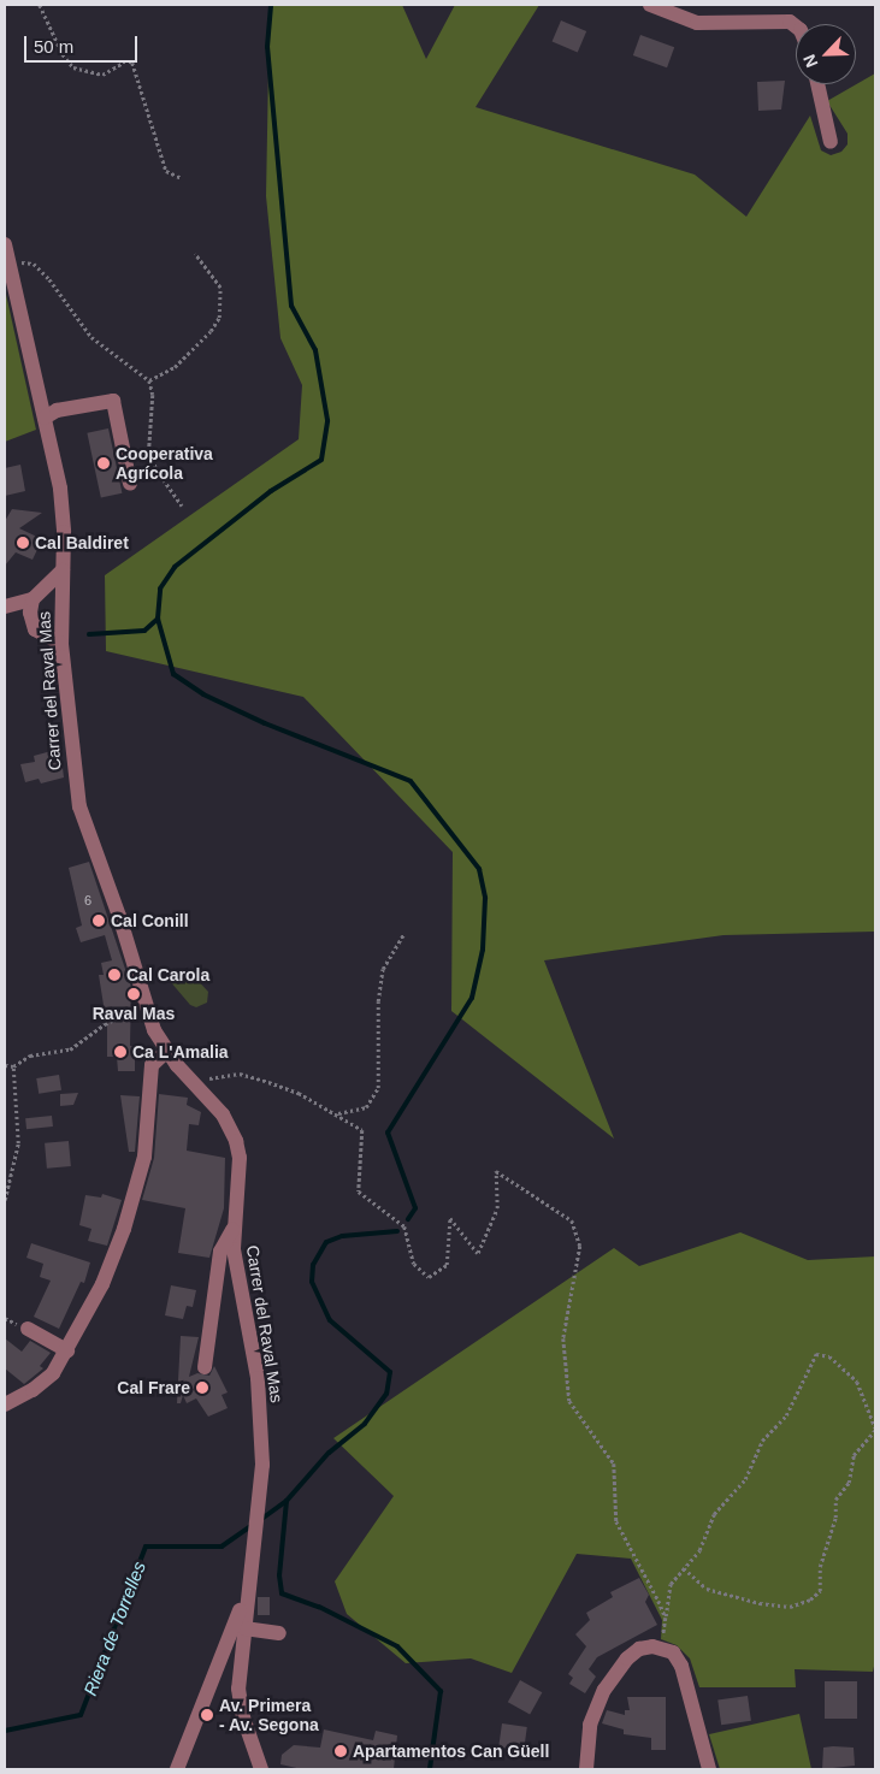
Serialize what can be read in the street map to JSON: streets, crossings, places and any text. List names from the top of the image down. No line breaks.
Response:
{"streets":{"street":["Carrer del Raval Mas"]},"water":["Riera de Torrelles"],"places":["Cooperativa Agrícola","Cal Baldiret","Cal Conill","Cal Carola","Raval Mas","Ca L'Amalia","Cal Frare","Av. Primera - Av. Segona","Apartamentos Can Güell"],"house_numbers":["6"],"scale_bar":"50 m","north":"bottom left"}
